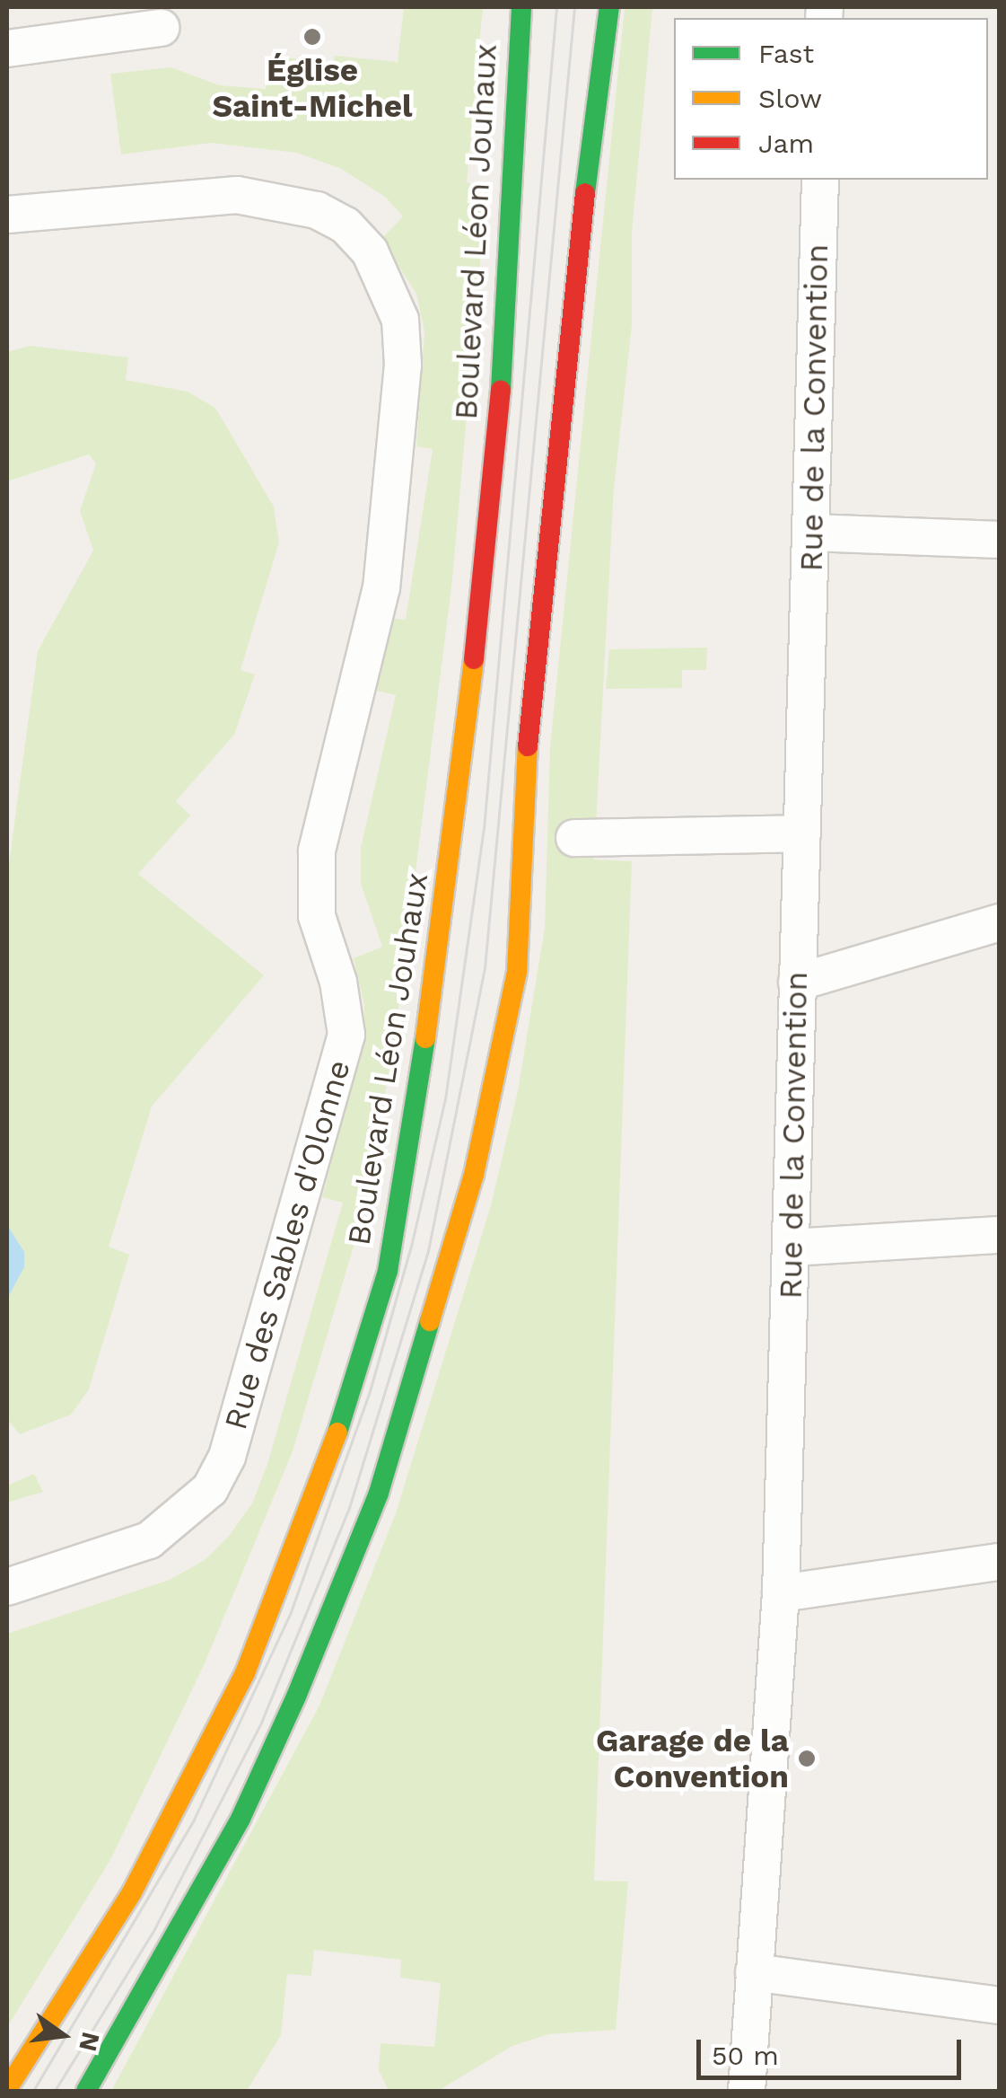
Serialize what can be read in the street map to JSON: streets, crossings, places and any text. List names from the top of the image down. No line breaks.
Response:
{"streets":{"main road":["Boulevard Léon Jouhaux"],"street":["Rue de la Convention","Rue des Sables d'Olonne"]},"places":["Église Saint-Michel","Garage de la Convention"],"legend":["Fast","Slow","Jam"],"scale_bar":"50 m","north":"right"}
